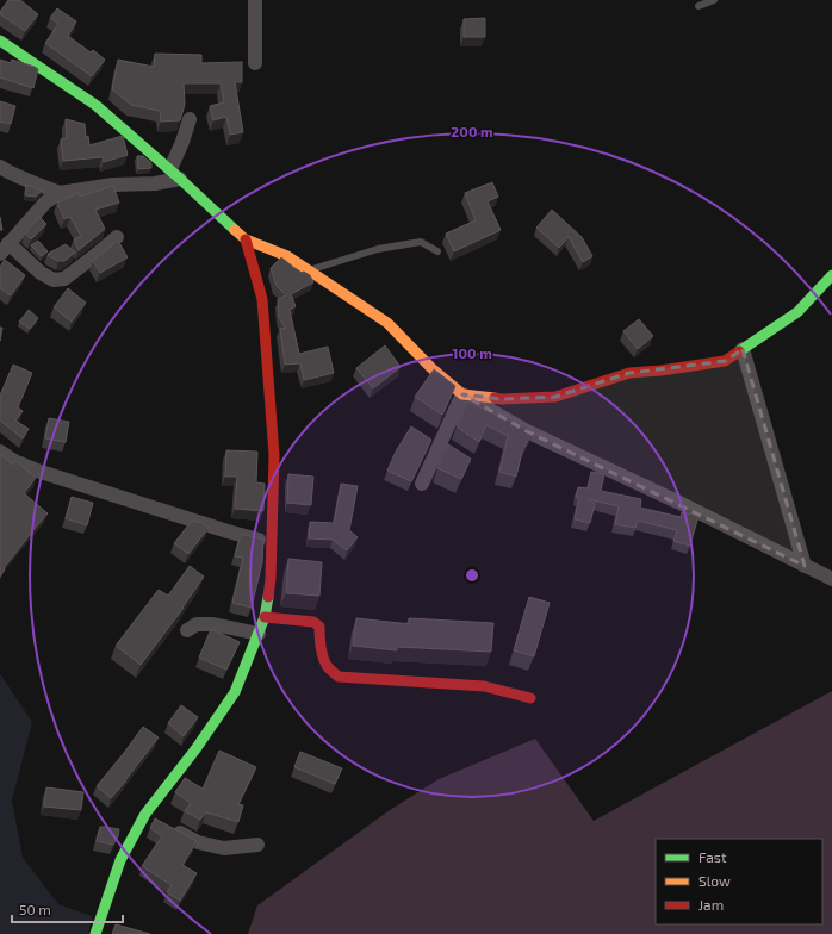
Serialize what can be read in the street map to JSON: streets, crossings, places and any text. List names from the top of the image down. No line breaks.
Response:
{"legend":["Fast","Slow","Jam"],"scale_bar":"50 m","rings":["200 m","100 m"]}
